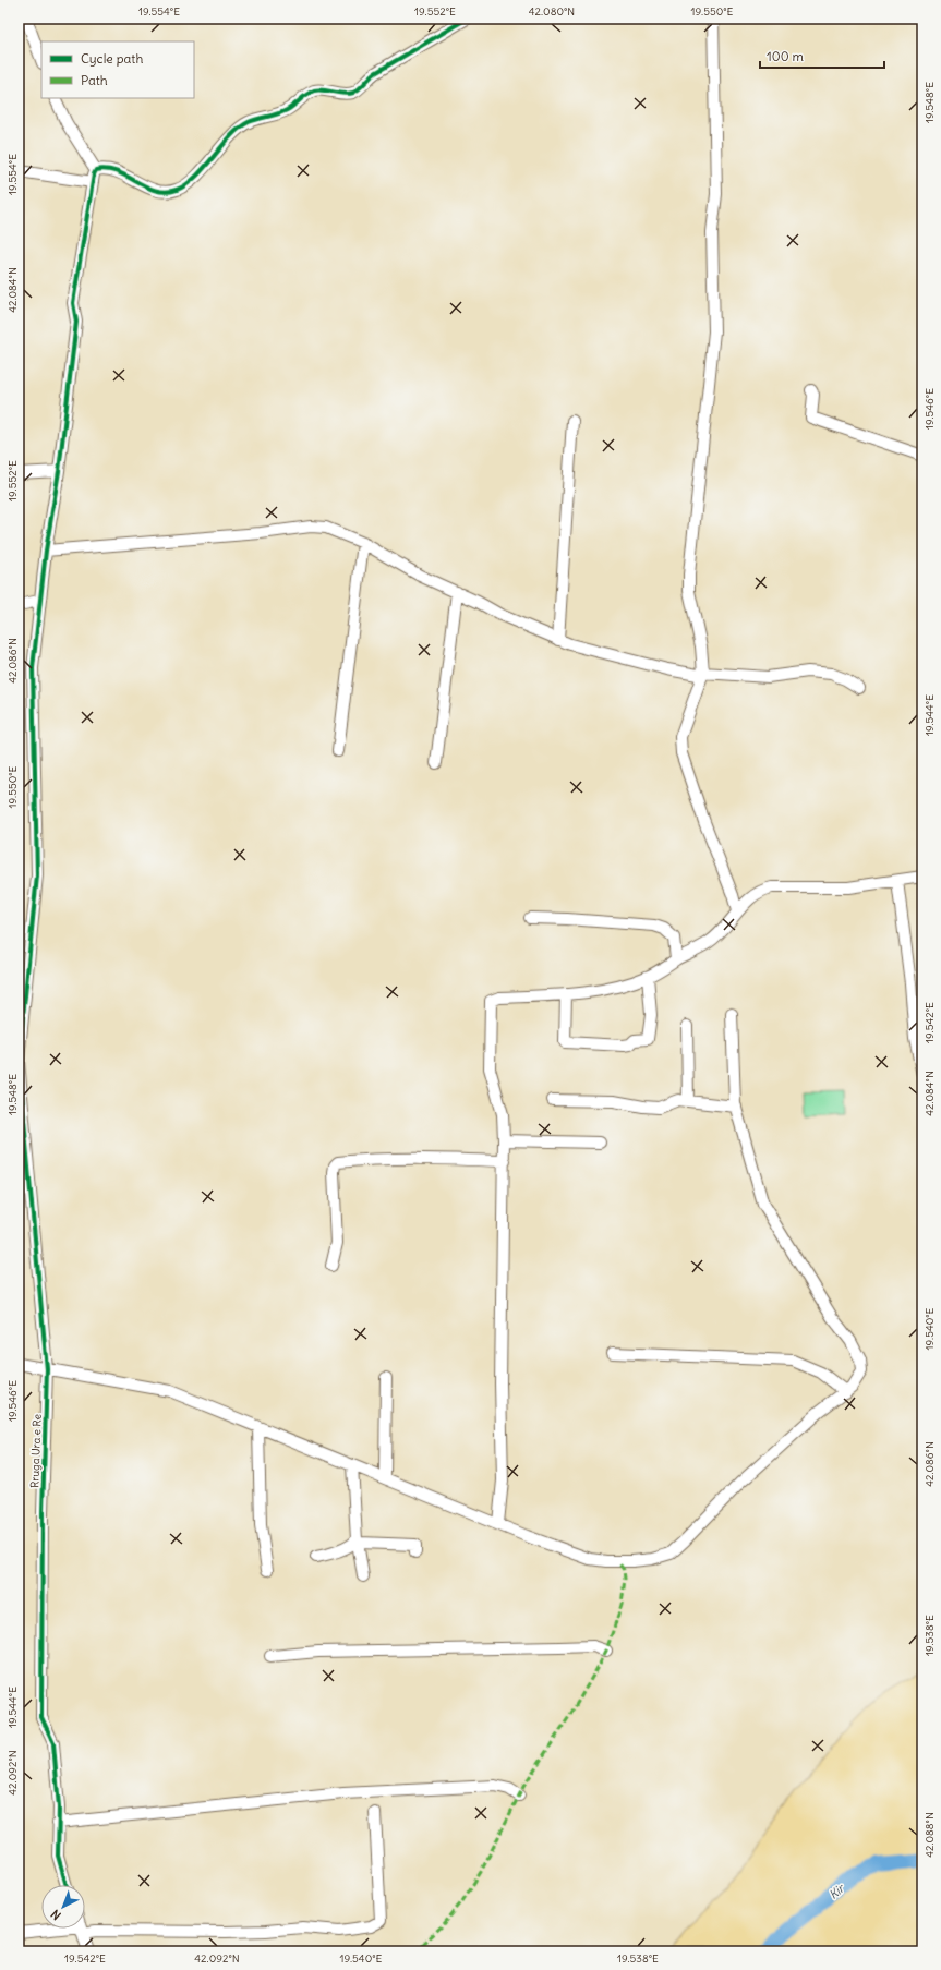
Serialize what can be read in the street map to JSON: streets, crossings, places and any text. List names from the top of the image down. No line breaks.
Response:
{"streets":{"street":["Rruga Ura e Re"]},"water":["Kir"],"legend":["Cycle path","Path"],"scale_bar":"100 m","north":"bottom left","coordinates":["19.554°E","19.552°E","42.080°N","19.550°E","19.548°E","42.084°N","19.546°E","42.086°N","19.544°E","19.542°E","19.540°E","19.538°E","42.092°N","42.088°N"]}
